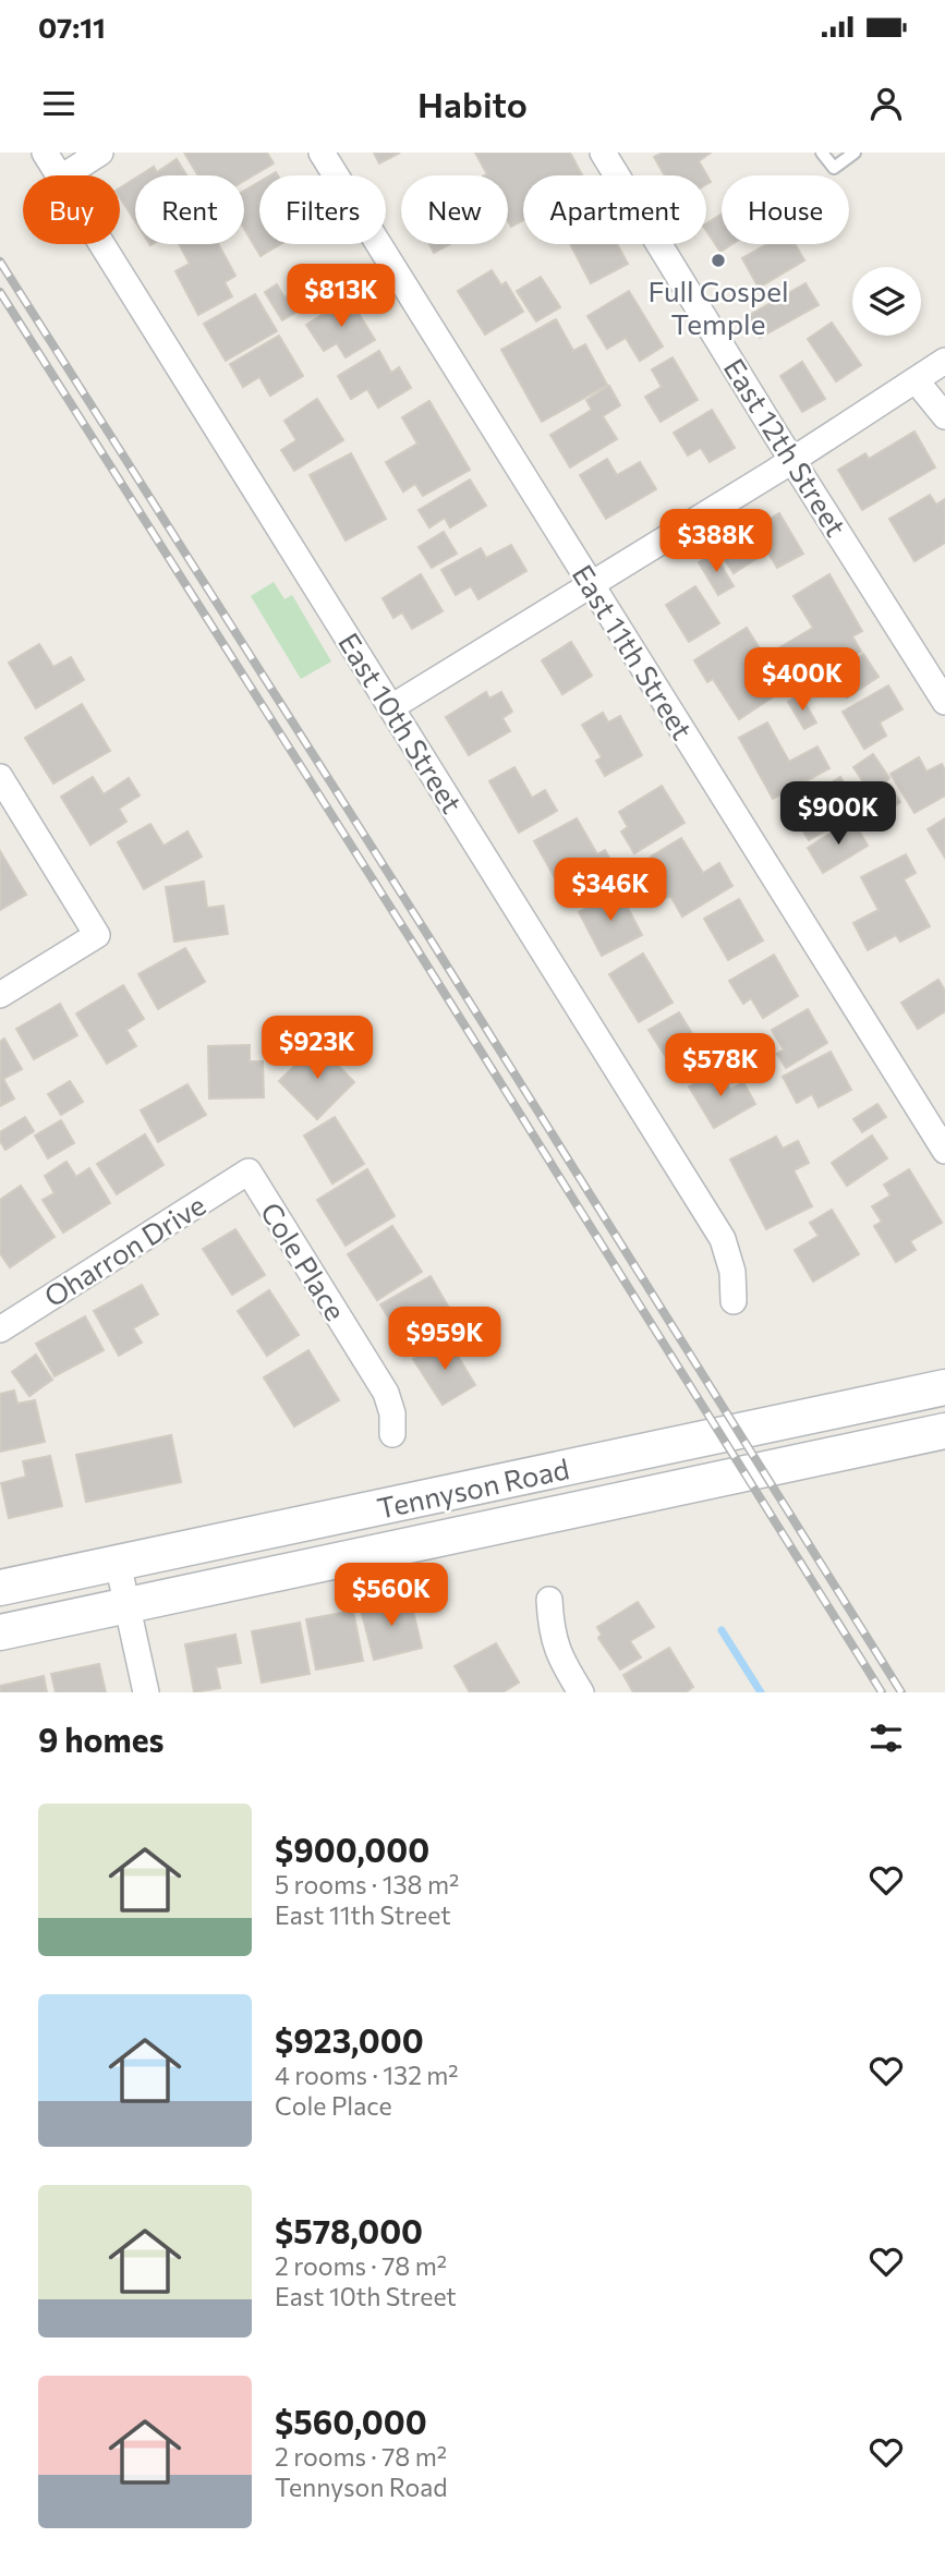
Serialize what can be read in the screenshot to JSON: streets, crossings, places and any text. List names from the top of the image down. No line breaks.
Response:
{"streets":{"main road":["Tennyson Road"],"street":["East 12th Street","East 11th Street","East 10th Street","Oharron Drive","Cole Place"]},"crossings":[["Oharron Drive","Cole Place"]],"places":["Full Gospel Temple"],"page":{"status":"07:11","header":"Habito","chip":["Buy","Rent","Filters","New","Apartment","House"],"price":["$813K","$388K","$400K","$900K","$346K","$923K","$578K","$959K","$560K"],"heading":"9 homes","list":[{"name":"$900,000","note":"5 rooms · 138 m² · East 11th Street"},{"name":"$923,000","note":"4 rooms · 132 m² · Cole Place"},{"name":"$578,000","note":"2 rooms · 78 m² · East 10th Street"},{"name":"$560,000","note":"2 rooms · 78 m² · Tennyson Road"}]}}
